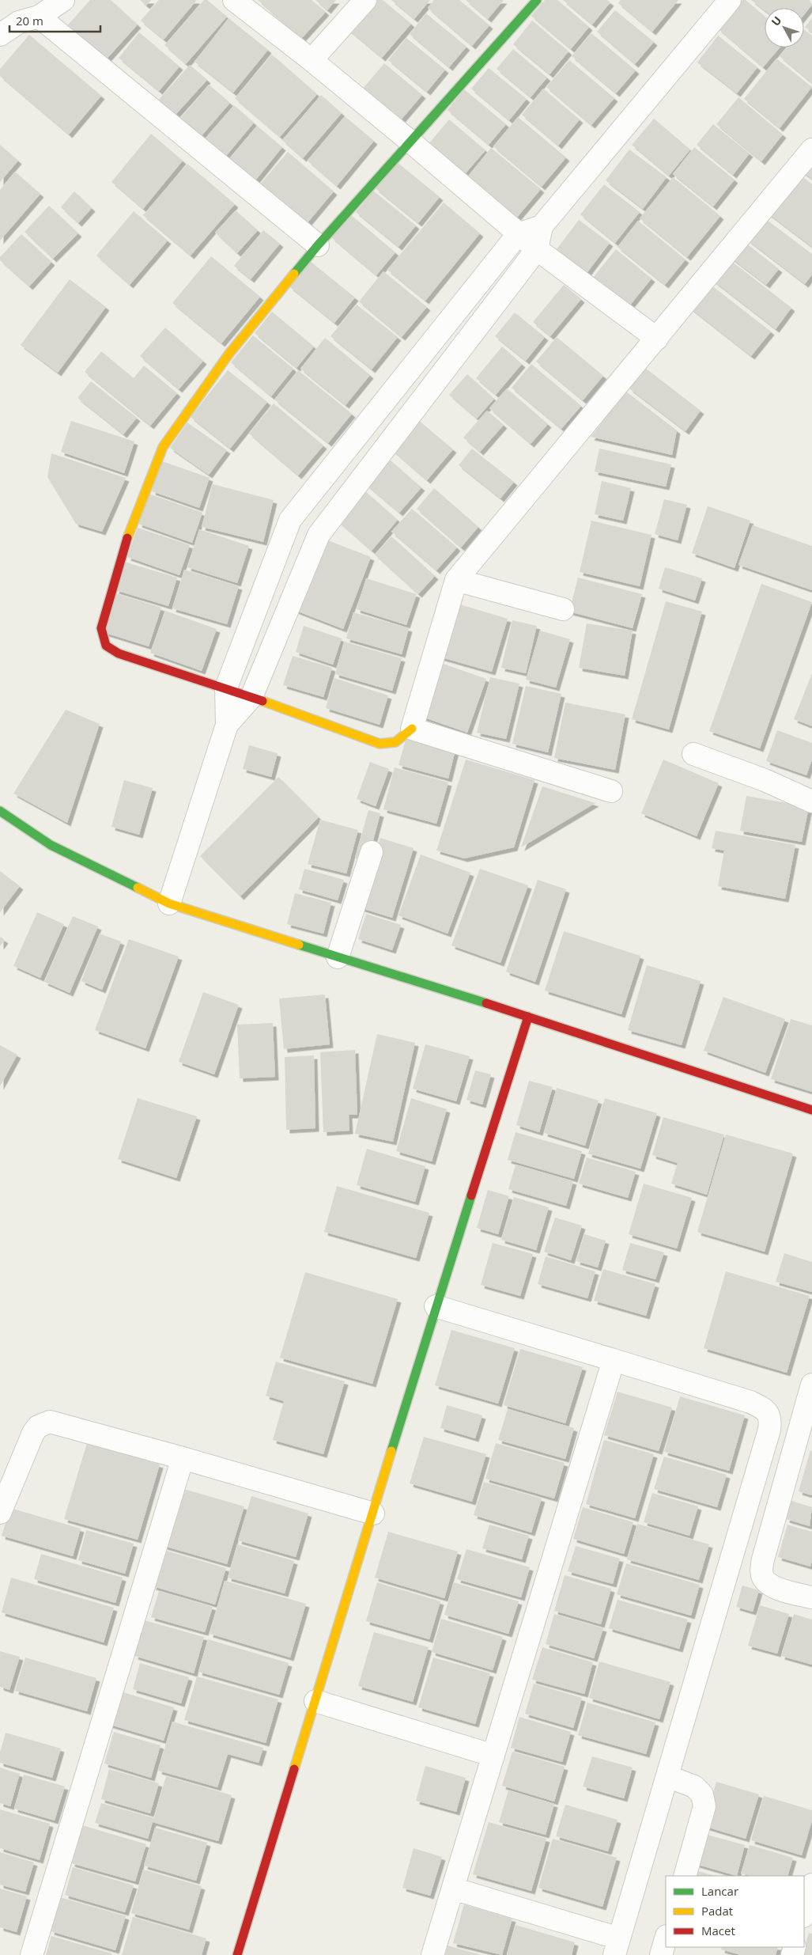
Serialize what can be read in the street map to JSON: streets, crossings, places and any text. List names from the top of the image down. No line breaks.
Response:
{"legend":["Lancar","Padat","Macet"],"scale_bar":"20 m","north":"top left"}
